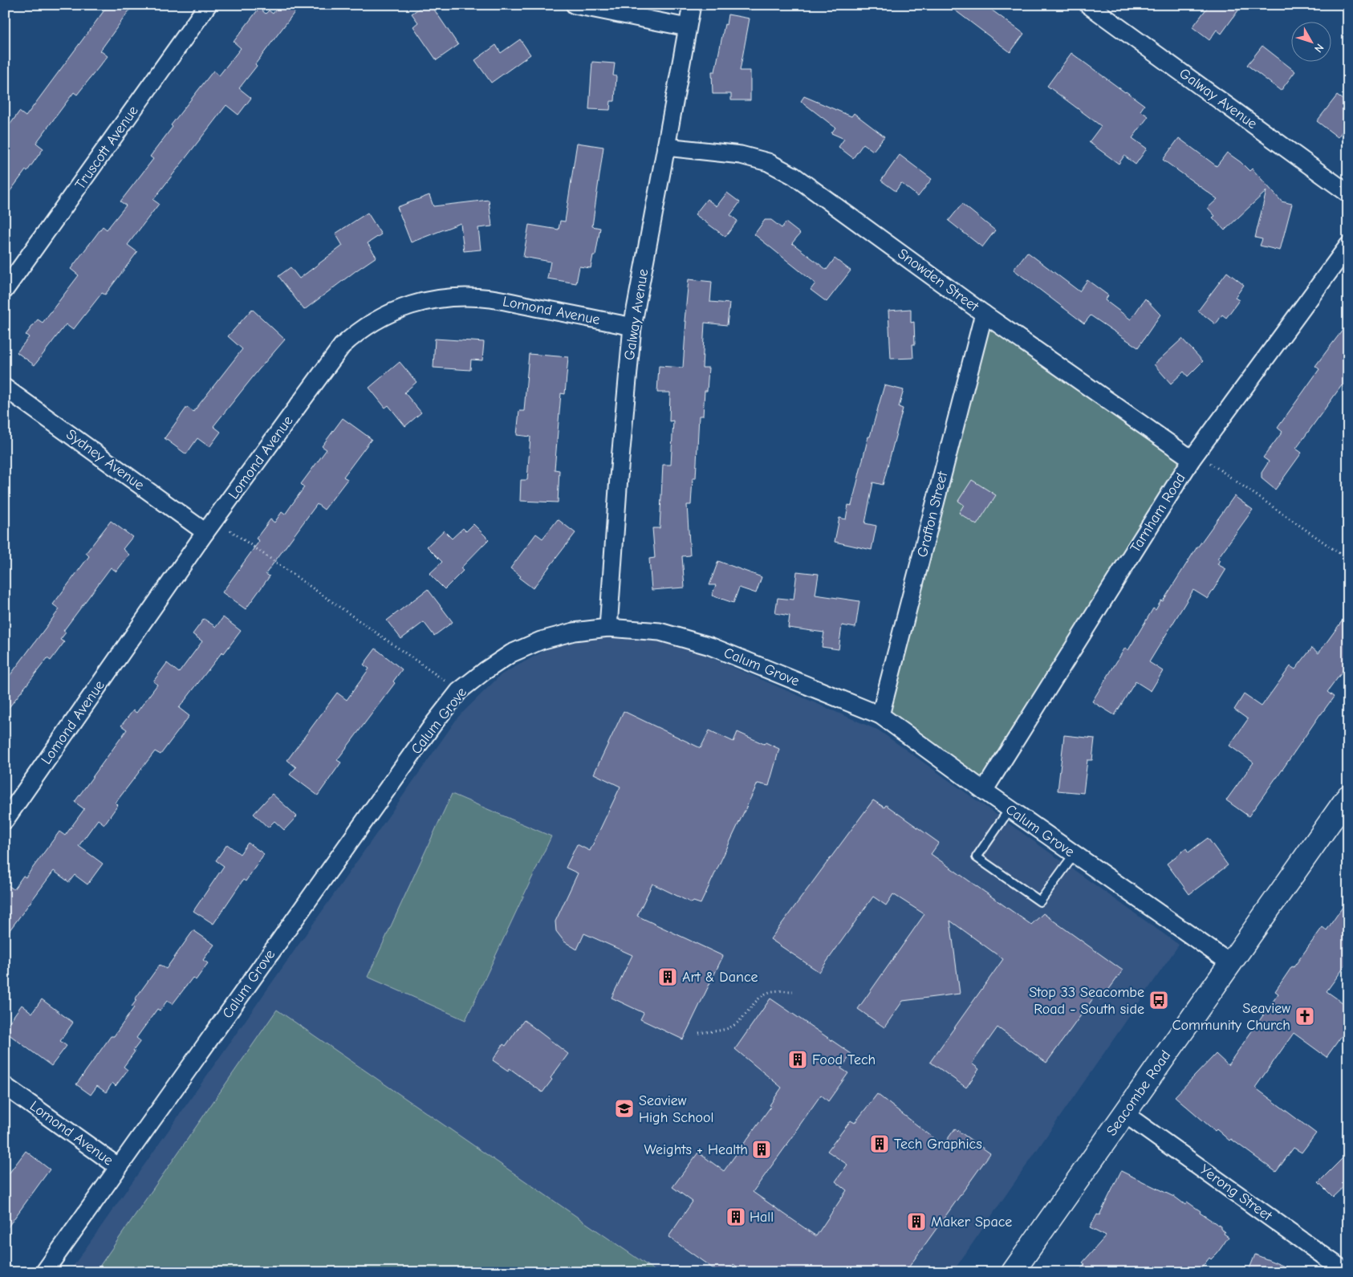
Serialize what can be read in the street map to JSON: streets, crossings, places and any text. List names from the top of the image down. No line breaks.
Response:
{"streets":{"main road":["Seacombe Road"],"street":["Galway Avenue","Truscott Avenue","Snowden Street","Lomond Avenue","Sydney Avenue","Tarnham Road","Grafton Street","Calum Grove","Yerong Street"]},"crossings":[["Galway Avenue","Snowden Street"],["Galway Avenue","Lomond Avenue"],["Galway Avenue","Calum Grove"],["Snowden Street","Tarnham Road"],["Snowden Street","Grafton Street"],["Lomond Avenue","Sydney Avenue"],["Lomond Avenue","Calum Grove"],["Tarnham Road","Calum Grove"],["Grafton Street","Calum Grove"],["Calum Grove","Seacombe Road"],["Seacombe Road","Yerong Street"]],"places":{"building":["Art & Dance","Food Tech","Tech Graphics","Weights + Health","Hall","Maker Space"],"bus stop":["Stop 33 Seacombe Road - South side"],"church":["Seaview Community Church"],"school or university":["Seaview High School"]},"north":"bottom right"}
